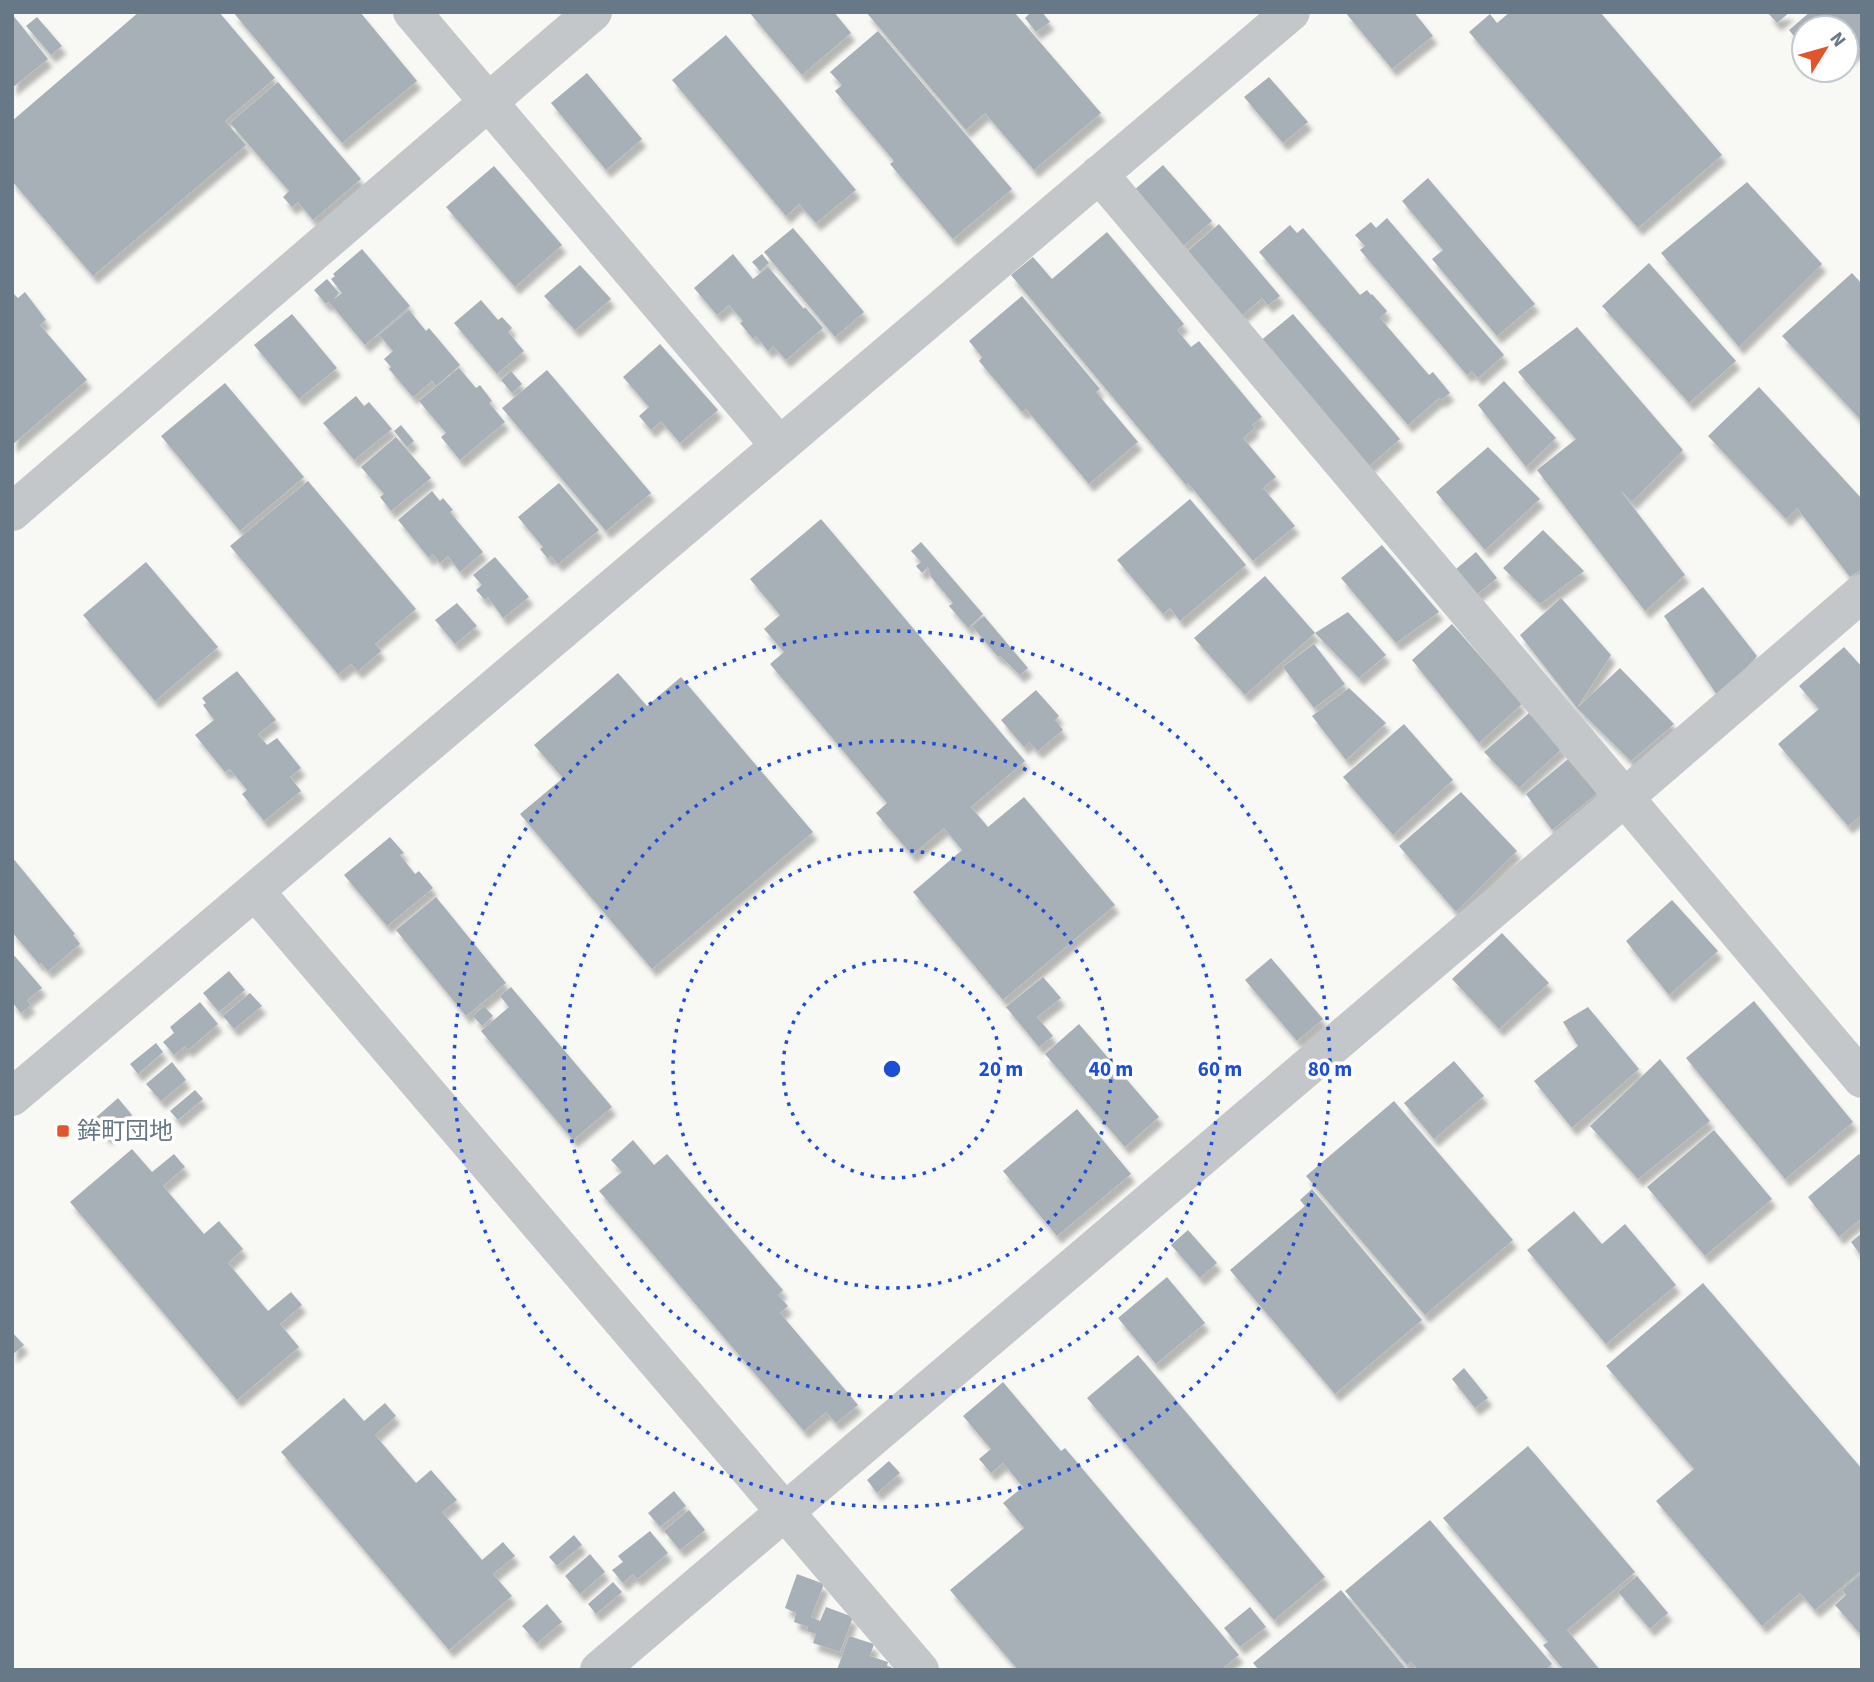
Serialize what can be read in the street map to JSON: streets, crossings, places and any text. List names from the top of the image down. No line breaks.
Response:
{"places":{"transit":["鉾町団地"]},"north":"top right","rings":["20 m","40 m","60 m","80 m"]}
